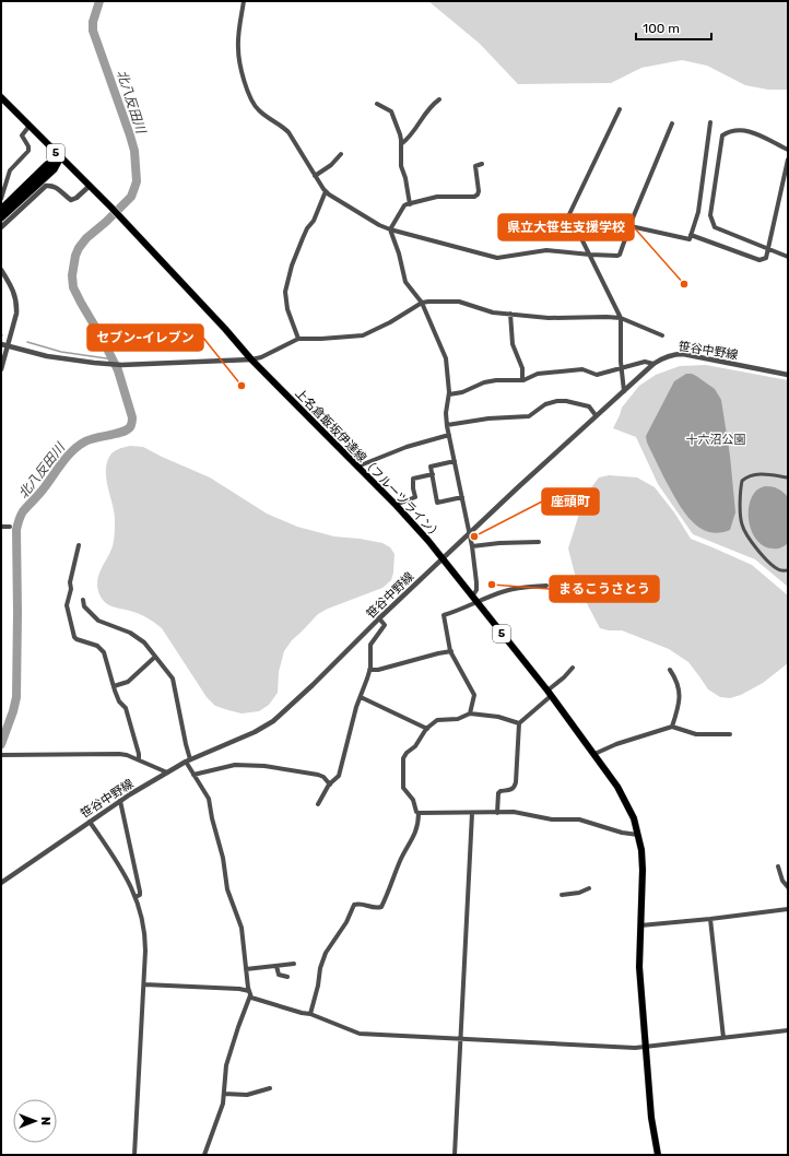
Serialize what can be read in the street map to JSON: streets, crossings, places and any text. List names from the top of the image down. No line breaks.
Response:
{"streets":{"main road":["5","上名倉飯坂伊達線（フルーツライン）"],"street":["笹谷中野線"]},"crossings":[["笹谷中野線","上名倉飯坂伊達線（フルーツライン）"]],"water":["北八反田川"],"parks":["十六沼公園"],"places":["県立大笹生支援学校","セブン-イレブン","座頭町","まるこうさとう"],"scale_bar":"100 m","north":"right"}
